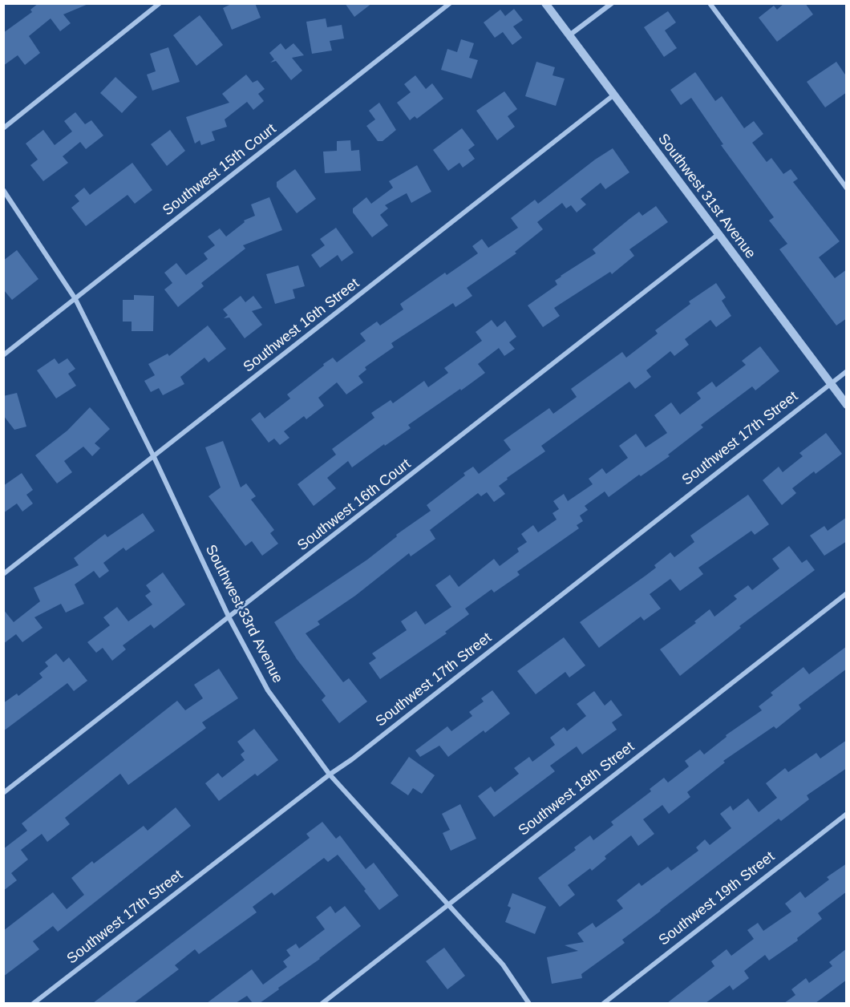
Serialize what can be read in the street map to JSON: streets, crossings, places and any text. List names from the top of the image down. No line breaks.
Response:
{"streets":{"street":["Southwest 15th Court","Southwest 31st Avenue","Southwest 16th Street","Southwest 17th Street","Southwest 16th Court","Southwest 33rd Avenue","Southwest 18th Street","Southwest 19th Street"]},"crossings":[["Southwest 15th Court","Southwest 33rd Avenue"],["Southwest 31st Avenue","Southwest 16th Street"],["Southwest 31st Avenue","Southwest 17th Street"],["Southwest 31st Avenue","Southwest 16th Court"],["Southwest 16th Street","Southwest 33rd Avenue"],["Southwest 17th Street","Southwest 33rd Avenue"],["Southwest 16th Court","Southwest 33rd Avenue"],["Southwest 33rd Avenue","Southwest 18th Street"]]}
